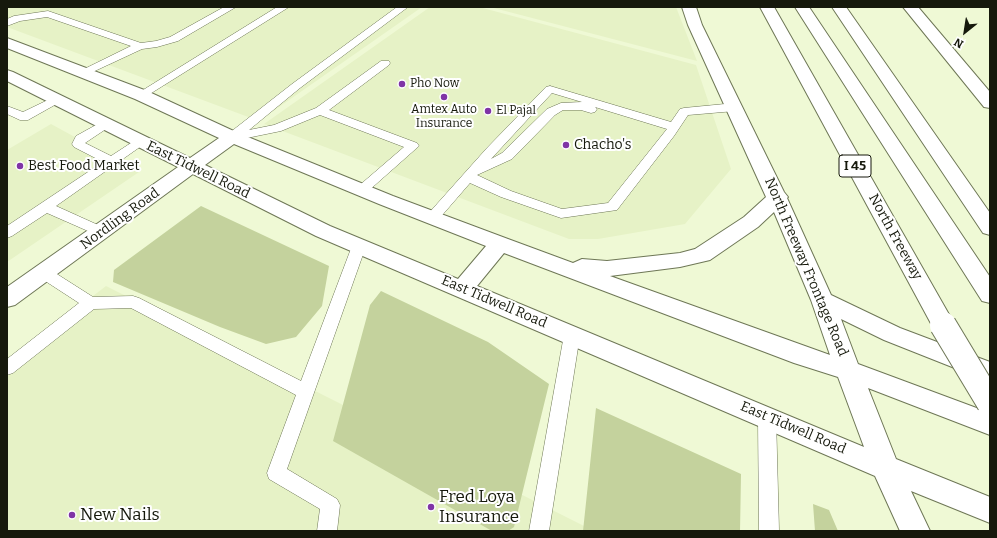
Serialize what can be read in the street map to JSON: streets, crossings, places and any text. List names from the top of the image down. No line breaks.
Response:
{"streets":{"main road":["I 45","East Tidwell Road","Nordling Road","North Freeway","North Freeway Frontage Road"]},"crossings":[["East Tidwell Road","Nordling Road"],["East Tidwell Road","North Freeway Frontage Road"]],"places":["Pho Now","Amtex Auto Insurance","El Pajal","Chacho's","Best Food Market","Fred Loya Insurance","New Nails"],"north":"bottom left"}
